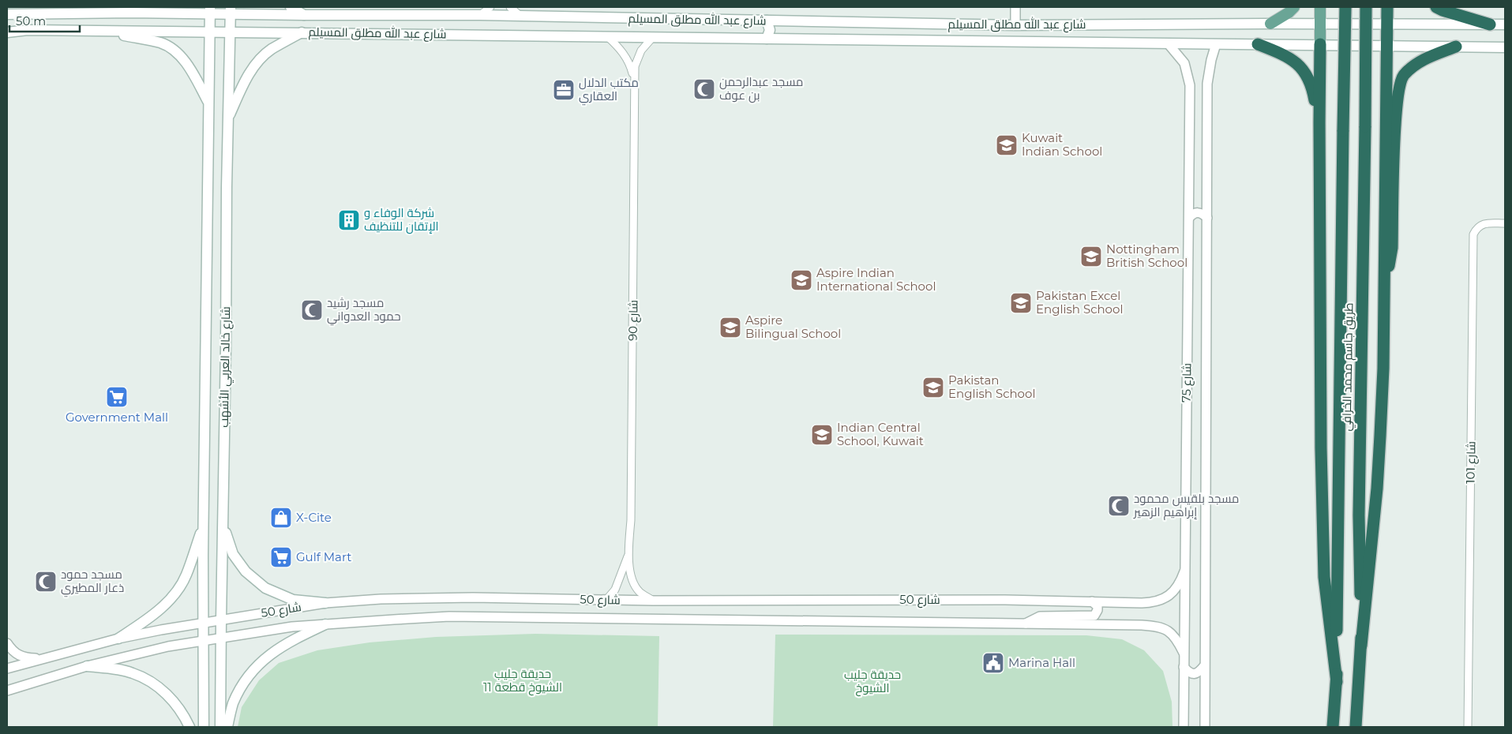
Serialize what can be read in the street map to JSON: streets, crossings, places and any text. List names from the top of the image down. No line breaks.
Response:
{"streets":{"highway":["طريق جاسم محمد الخرافي"],"main road":["شارع عبد الله مطلق المسيلم","شارع خالد العربي الأشهب"],"street":["شارع 90","شارع 75","شارع 101","شارع 50"]},"crossings":[["شارع عبد الله مطلق المسيلم","شارع 90"],["شارع عبد الله مطلق المسيلم","شارع خالد العربي الأشهب"],["شارع عبد الله مطلق المسيلم","شارع 75"],["شارع 90","شارع 50"],["شارع خالد العربي الأشهب","شارع 50"],["شارع 75","شارع 50"]],"parks":["حديقة جليب الشيوخ قطعة 11","حديقة جليب الشيوخ"],"places":{"mosque":["مسجد عبدالرحمن بن عوف","مسجد رشيد حمود العدواني","مسجد بلقيس محمود إبراهيم الزهير","مسجد حمود ذعار المطيري"],"office":["مكتب الدلال العقاري"],"school or university":["Kuwait Indian School","Nottingham British School","Aspire Indian International School","Pakistan Excel English School","Aspire Bilingual School","Pakistan English School","Indian Central School, Kuwait"],"building":["شركة الوفاء و الإتقان للتنظيف"],"supermarket":["Government Mall","Gulf Mart"],"shop":["X-Cite"],"public building":["Marina Hall"]},"scale_bar":"50 m"}
